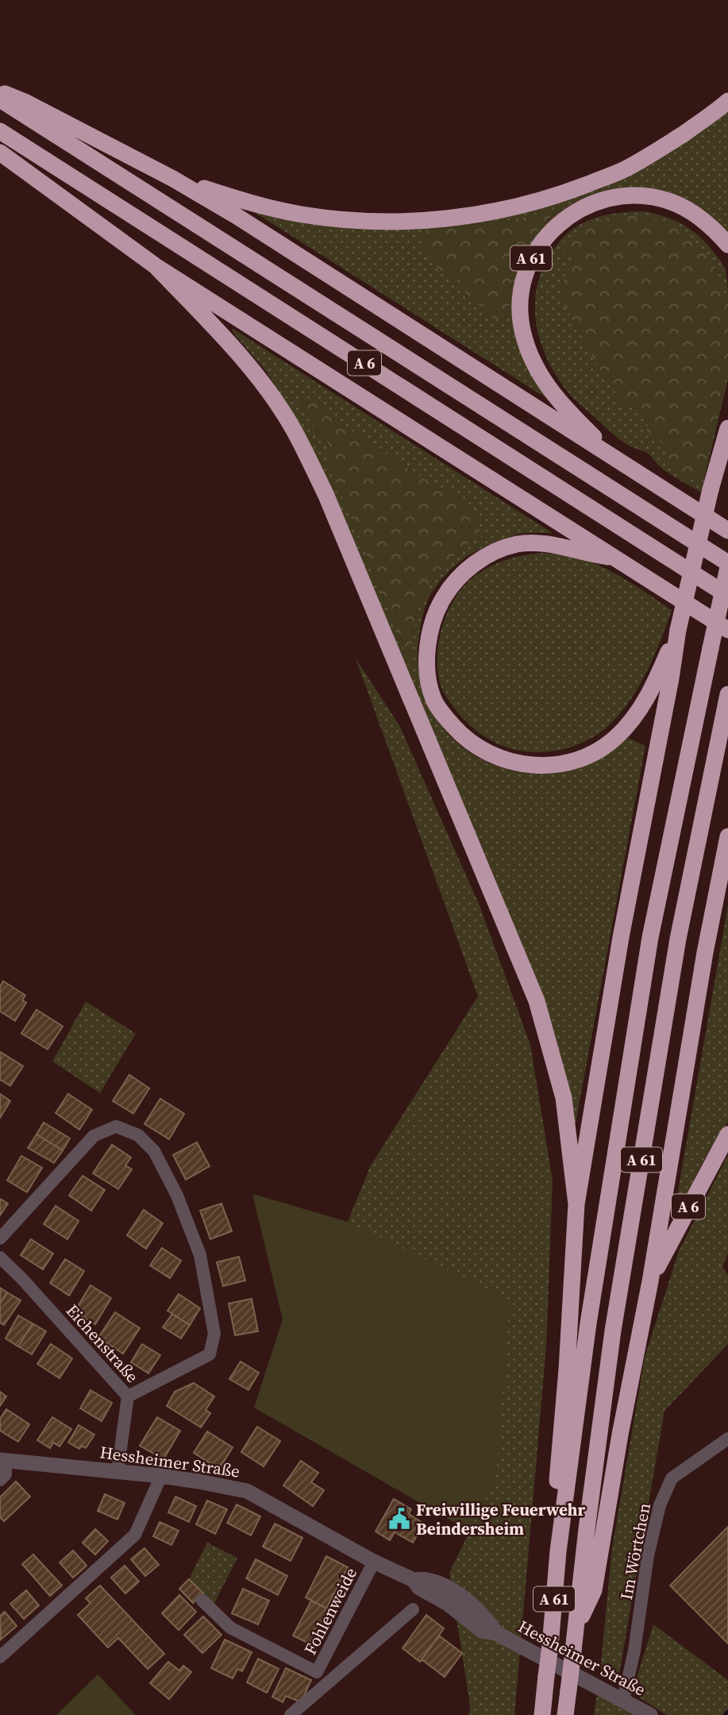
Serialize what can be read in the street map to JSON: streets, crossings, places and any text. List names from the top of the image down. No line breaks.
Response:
{"streets":{"highway":["A 61","A 6"],"street":["Eichenstraße","Hessheimer Straße","Im Wörtchen","Fohlenweide"]},"crossings":[["A 61","A 6"],["Eichenstraße","Hessheimer Straße"],["Hessheimer Straße","Im Wörtchen"],["Hessheimer Straße","Fohlenweide"]],"places":{"public building":["Freiwillige Feuerwehr Beindersheim"]}}
